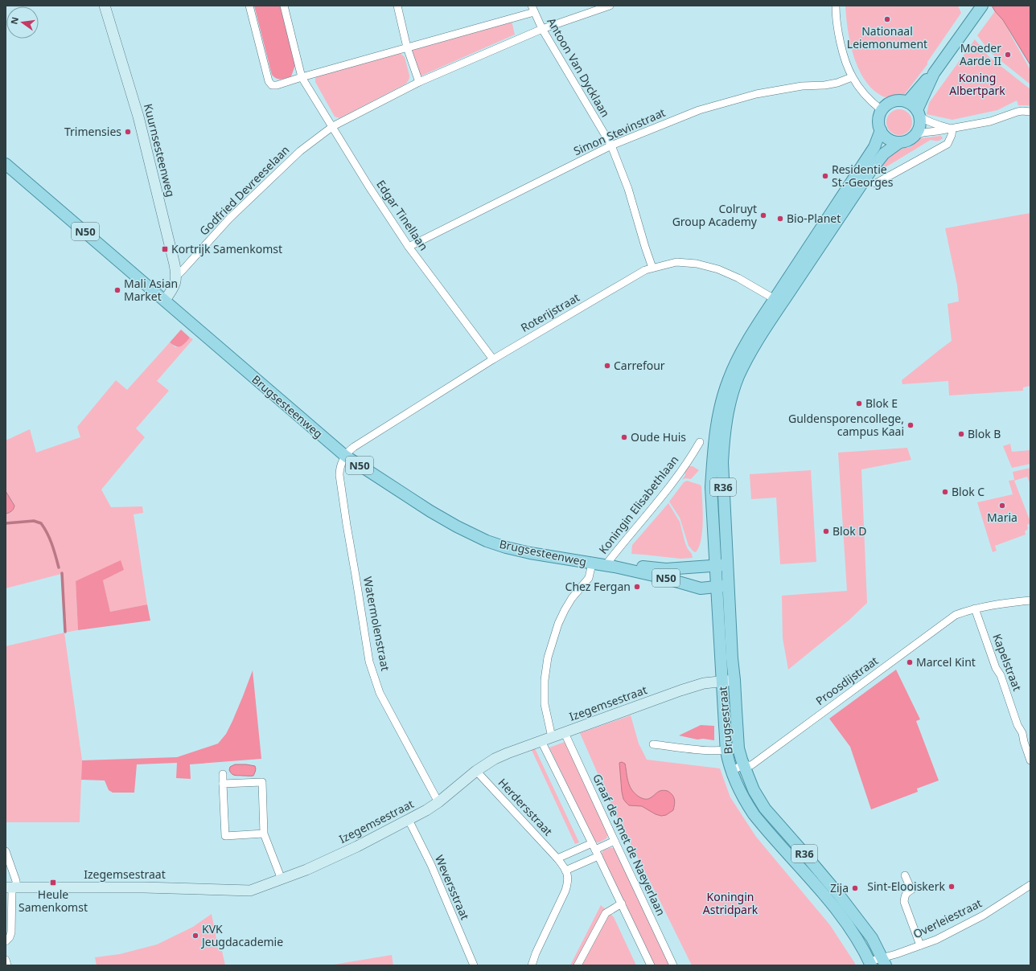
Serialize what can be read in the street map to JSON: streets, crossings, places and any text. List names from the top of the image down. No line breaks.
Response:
{"streets":{"main road":["N50","Brugsesteenweg","R36","Brugsestraat"],"street":["Antoon Van Dycklaan","Simon Stevinstraat","Kuurnsesteenweg","Godfried Devreeselaan","Edgar Tinellaan","Roterijstraat","Koningin Elisabethlaan","Watermolenstraat","Kapelstraat","Proosdijstraat","Izegemsestraat","Herdersstraat","Graaf de Smet de Naeyerlaan","Weversstraat","Overleiestraat"]},"crossings":[["Antoon Van Dycklaan","Simon Stevinstraat"],["Antoon Van Dycklaan","Godfried Devreeselaan"],["Antoon Van Dycklaan","Roterijstraat"],["Simon Stevinstraat","Edgar Tinellaan"],["Kuurnsesteenweg","Godfried Devreeselaan"],["Godfried Devreeselaan","Edgar Tinellaan"],["Edgar Tinellaan","Roterijstraat"],["Roterijstraat","Brugsesteenweg"],["Roterijstraat","R36"],["Roterijstraat","Watermolenstraat"],["Brugsesteenweg","R36"],["Brugsesteenweg","Koningin Elisabethlaan"],["Brugsesteenweg","Watermolenstraat"],["Brugsesteenweg","Brugsestraat"],["R36","Brugsestraat"],["Koningin Elisabethlaan","Izegemsestraat"],["Watermolenstraat","Izegemsestraat"],["Kapelstraat","Proosdijstraat"],["Proosdijstraat","Brugsestraat"],["Izegemsestraat","Brugsestraat"],["Izegemsestraat","Herdersstraat"],["Izegemsestraat","Graaf de Smet de Naeyerlaan"],["Izegemsestraat","Weversstraat"],["Brugsestraat","Overleiestraat"]],"parks":["Koning Albertpark","Koningin Astridpark"],"places":{"other":["Nationaal Leiemonument","Moeder Aarde II","Trimensies","Residentie St.-Georges","Colruyt Group Academy","Bio-Planet","Mali Asian Market","Carrefour","Blok E","Guldensporencollege, campus Kaai","Blok B","Oude Huis","Blok C","Maria","Blok D","Chez Fergan","Marcel Kint","Sint-Elooiskerk","Zija","KVK Jeugdacademie"],"transit":["Kortrijk Samenkomst","Heule Samenkomst"]},"north":"left"}
